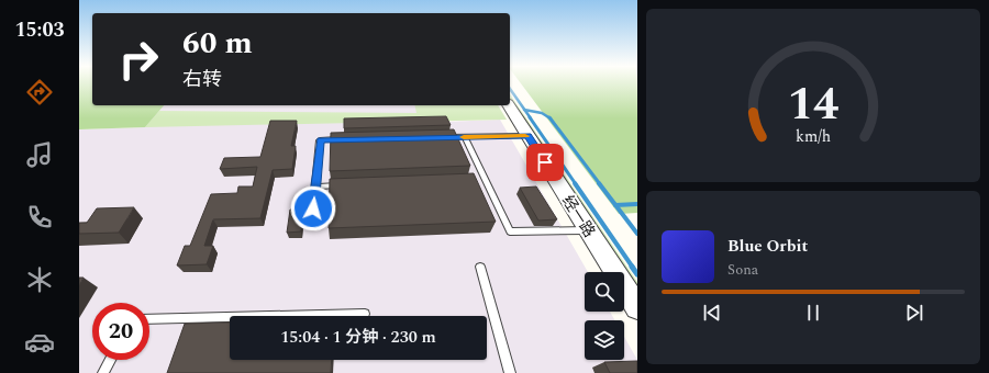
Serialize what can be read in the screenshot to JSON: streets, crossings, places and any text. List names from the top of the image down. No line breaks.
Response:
{"streets":{"street":["经一路"]},"page":{"tabs":"15:03","turn":["60 m","右转"],"song":["Blue Orbit","Sona"],"limit":"20","trip":"15:04 · 1 分钟 · 230 m","gauge":["14","km/h"]}}
